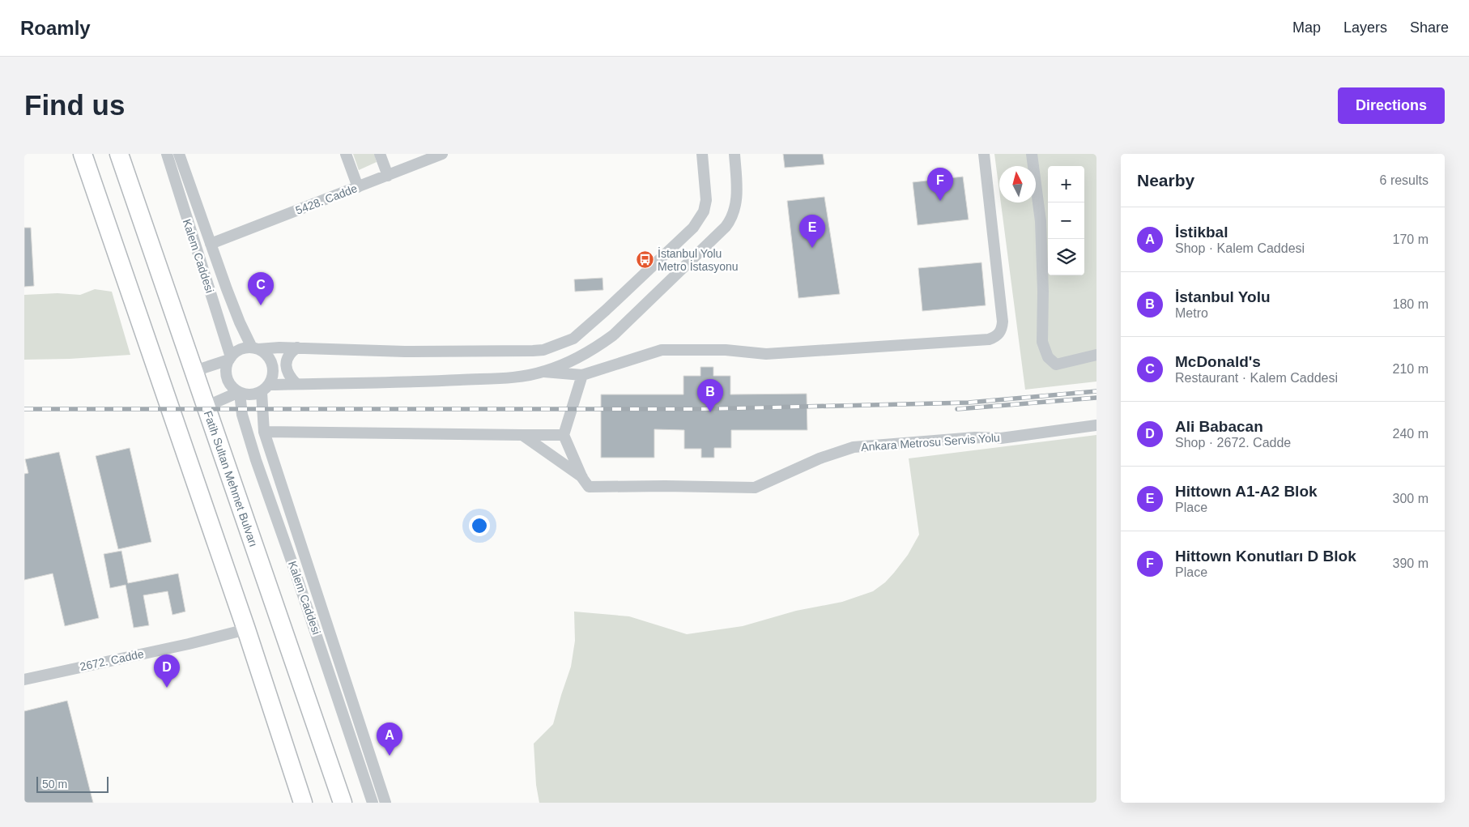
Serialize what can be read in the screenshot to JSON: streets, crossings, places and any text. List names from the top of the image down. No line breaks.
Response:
{"streets":{"highway":["Fatih Sultan Mehmet Bulvarı"],"street":["5428. Cadde","Kalem Caddesi","Ankara Metrosu Servis Yolu","2672. Cadde"]},"crossings":[["5428. Cadde","Kalem Caddesi"]],"places":{"bus stop":["İstanbul Yolu Metro İstasyonu"]},"scale_bar":"50 m","north":"top","page":{"header":"Roamly","nav":["Map","Layers","Share"],"buttons":"Directions","title":"Find us","heading":["Nearby","6 results"],"map_buttons":["+","−"],"pins":["F","E","C","B","D","A"],"list":[{"mark":"A","name":"İstikbal","note":"Shop · Kalem Caddesi","value":"170 m"},{"mark":"B","name":"İstanbul Yolu","note":"Metro","value":"180 m"},{"mark":"C","name":"McDonald's","note":"Restaurant · Kalem Caddesi","value":"210 m"},{"mark":"D","name":"Ali Babacan","note":"Shop · 2672. Cadde","value":"240 m"},{"mark":"E","name":"Hittown A1-A2 Blok","note":"Place","value":"300 m"},{"mark":"F","name":"Hittown Konutları D Blok","note":"Place","value":"390 m"}],"scale":"50 m"}}
